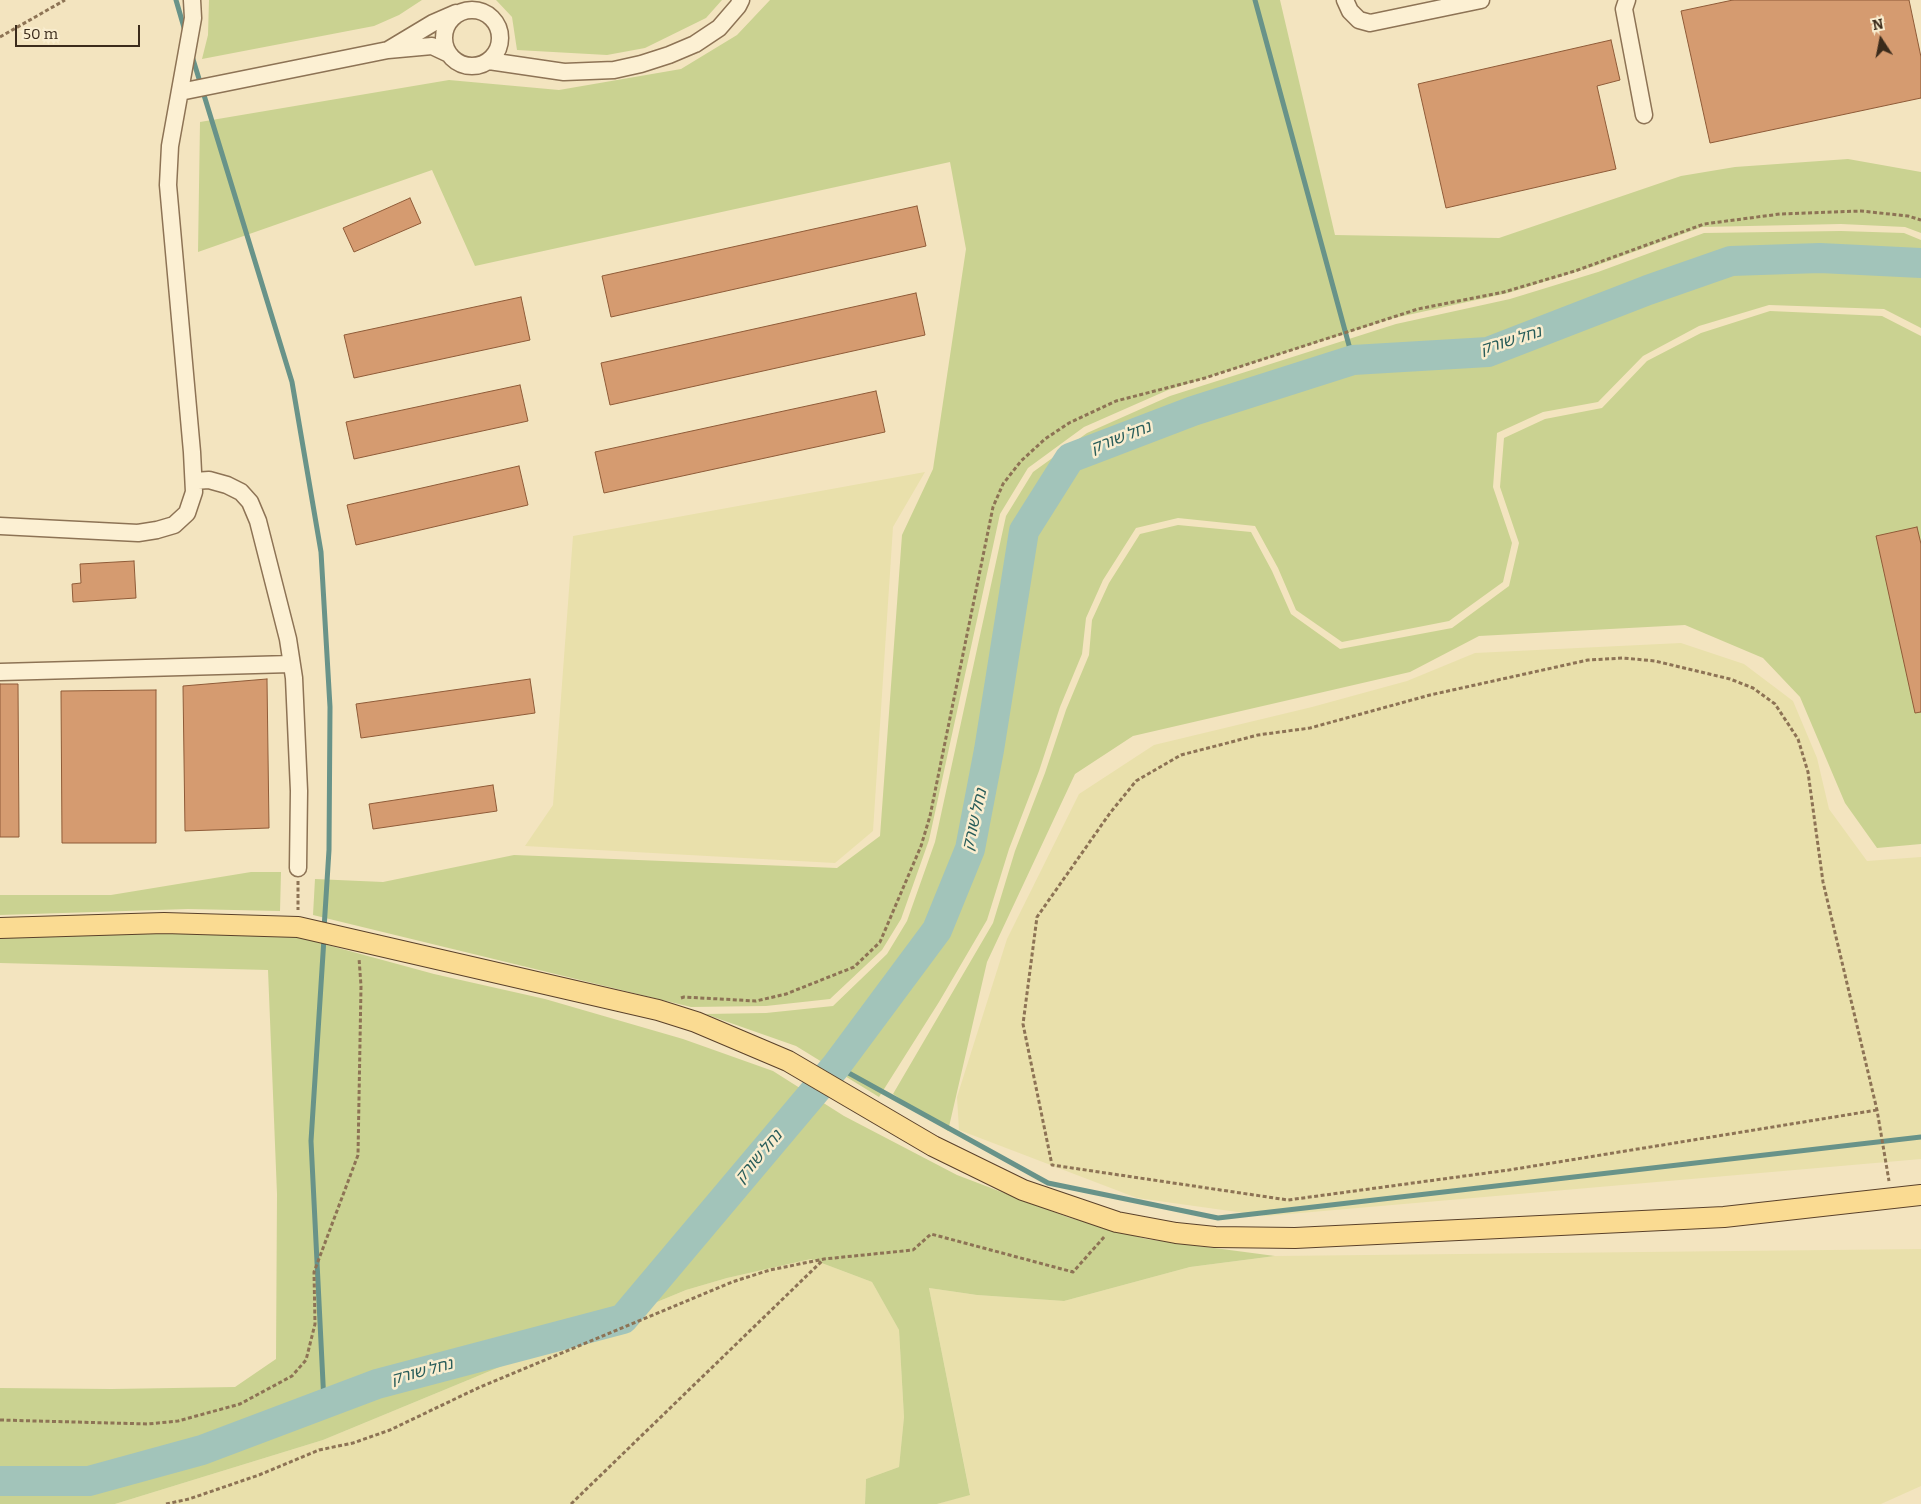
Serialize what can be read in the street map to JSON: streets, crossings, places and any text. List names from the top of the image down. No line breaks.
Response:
{"water":["נחל שורק"],"scale_bar":"50 m","north":"top"}
